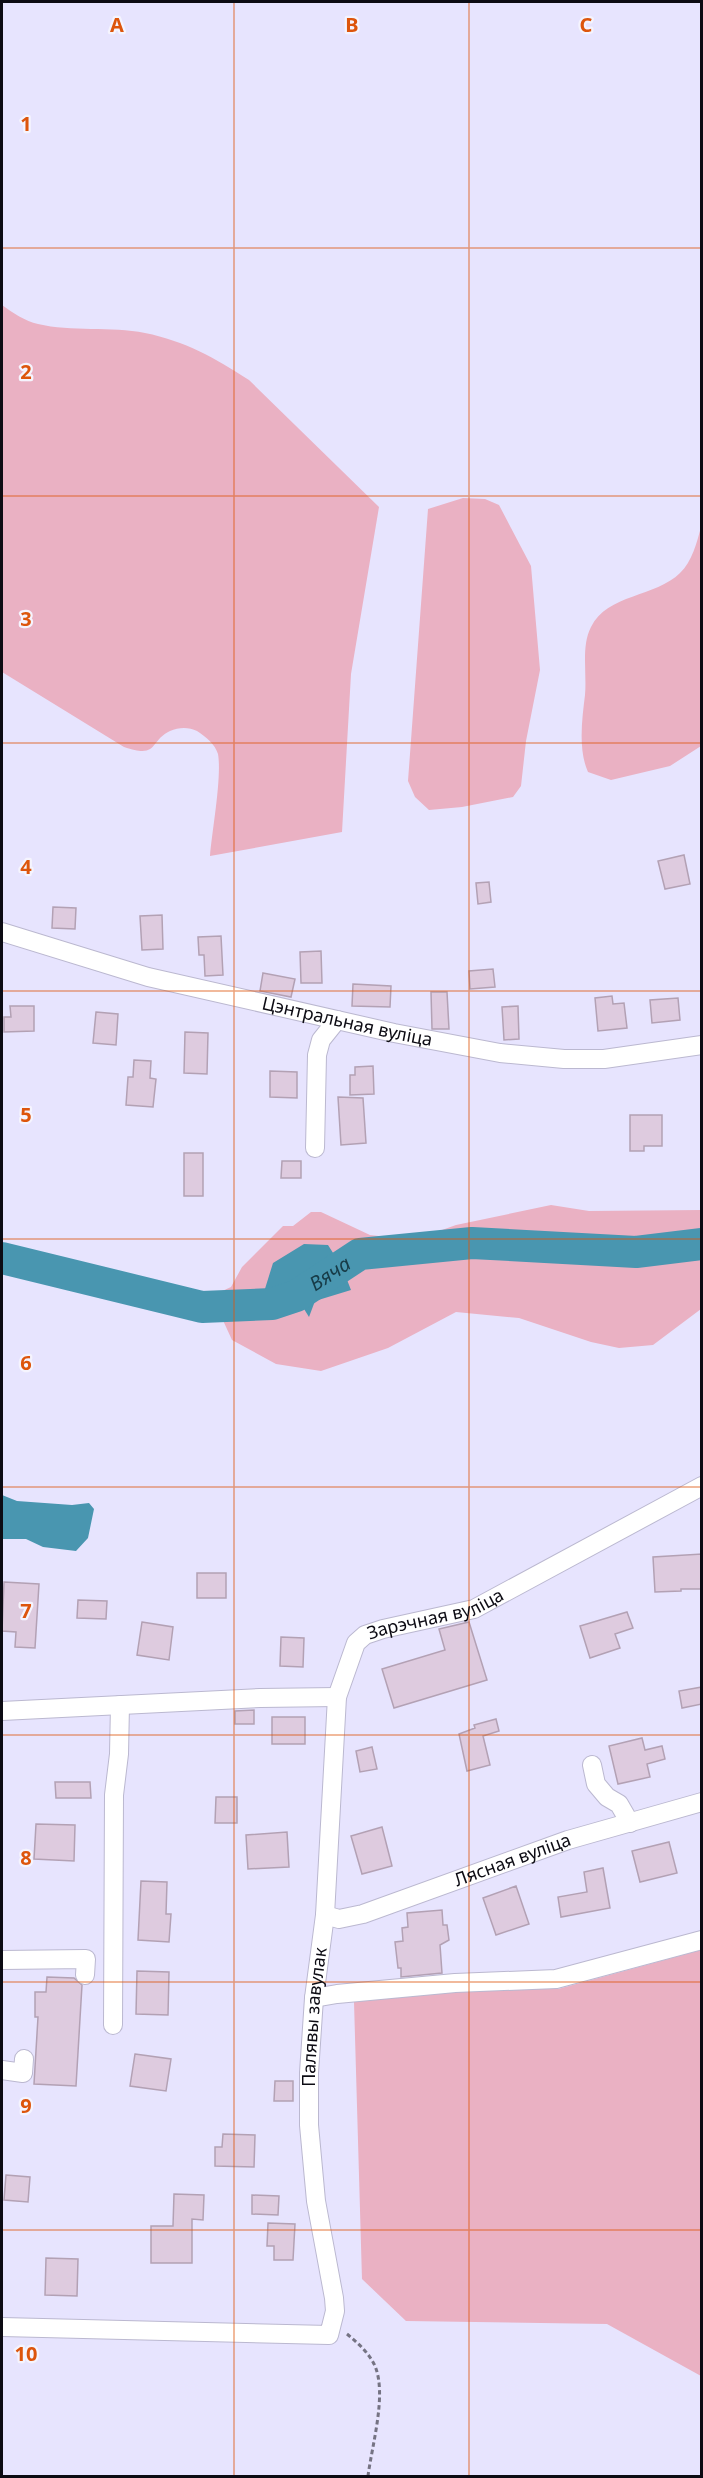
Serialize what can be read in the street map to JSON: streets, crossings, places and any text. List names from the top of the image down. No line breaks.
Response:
{"streets":{"street":["Цэнтральная вуліца","Зарэчная вуліца","Лясная вуліца","Палявы завулак"]},"crossings":[["Зарэчная вуліца","Палявы завулак"],["Лясная вуліца","Палявы завулак"]],"water":["Вяча"],"grid":{"columns":["A","B","C"],"rows":["1","2","3","4","5","6","7","8","9","10"]}}
